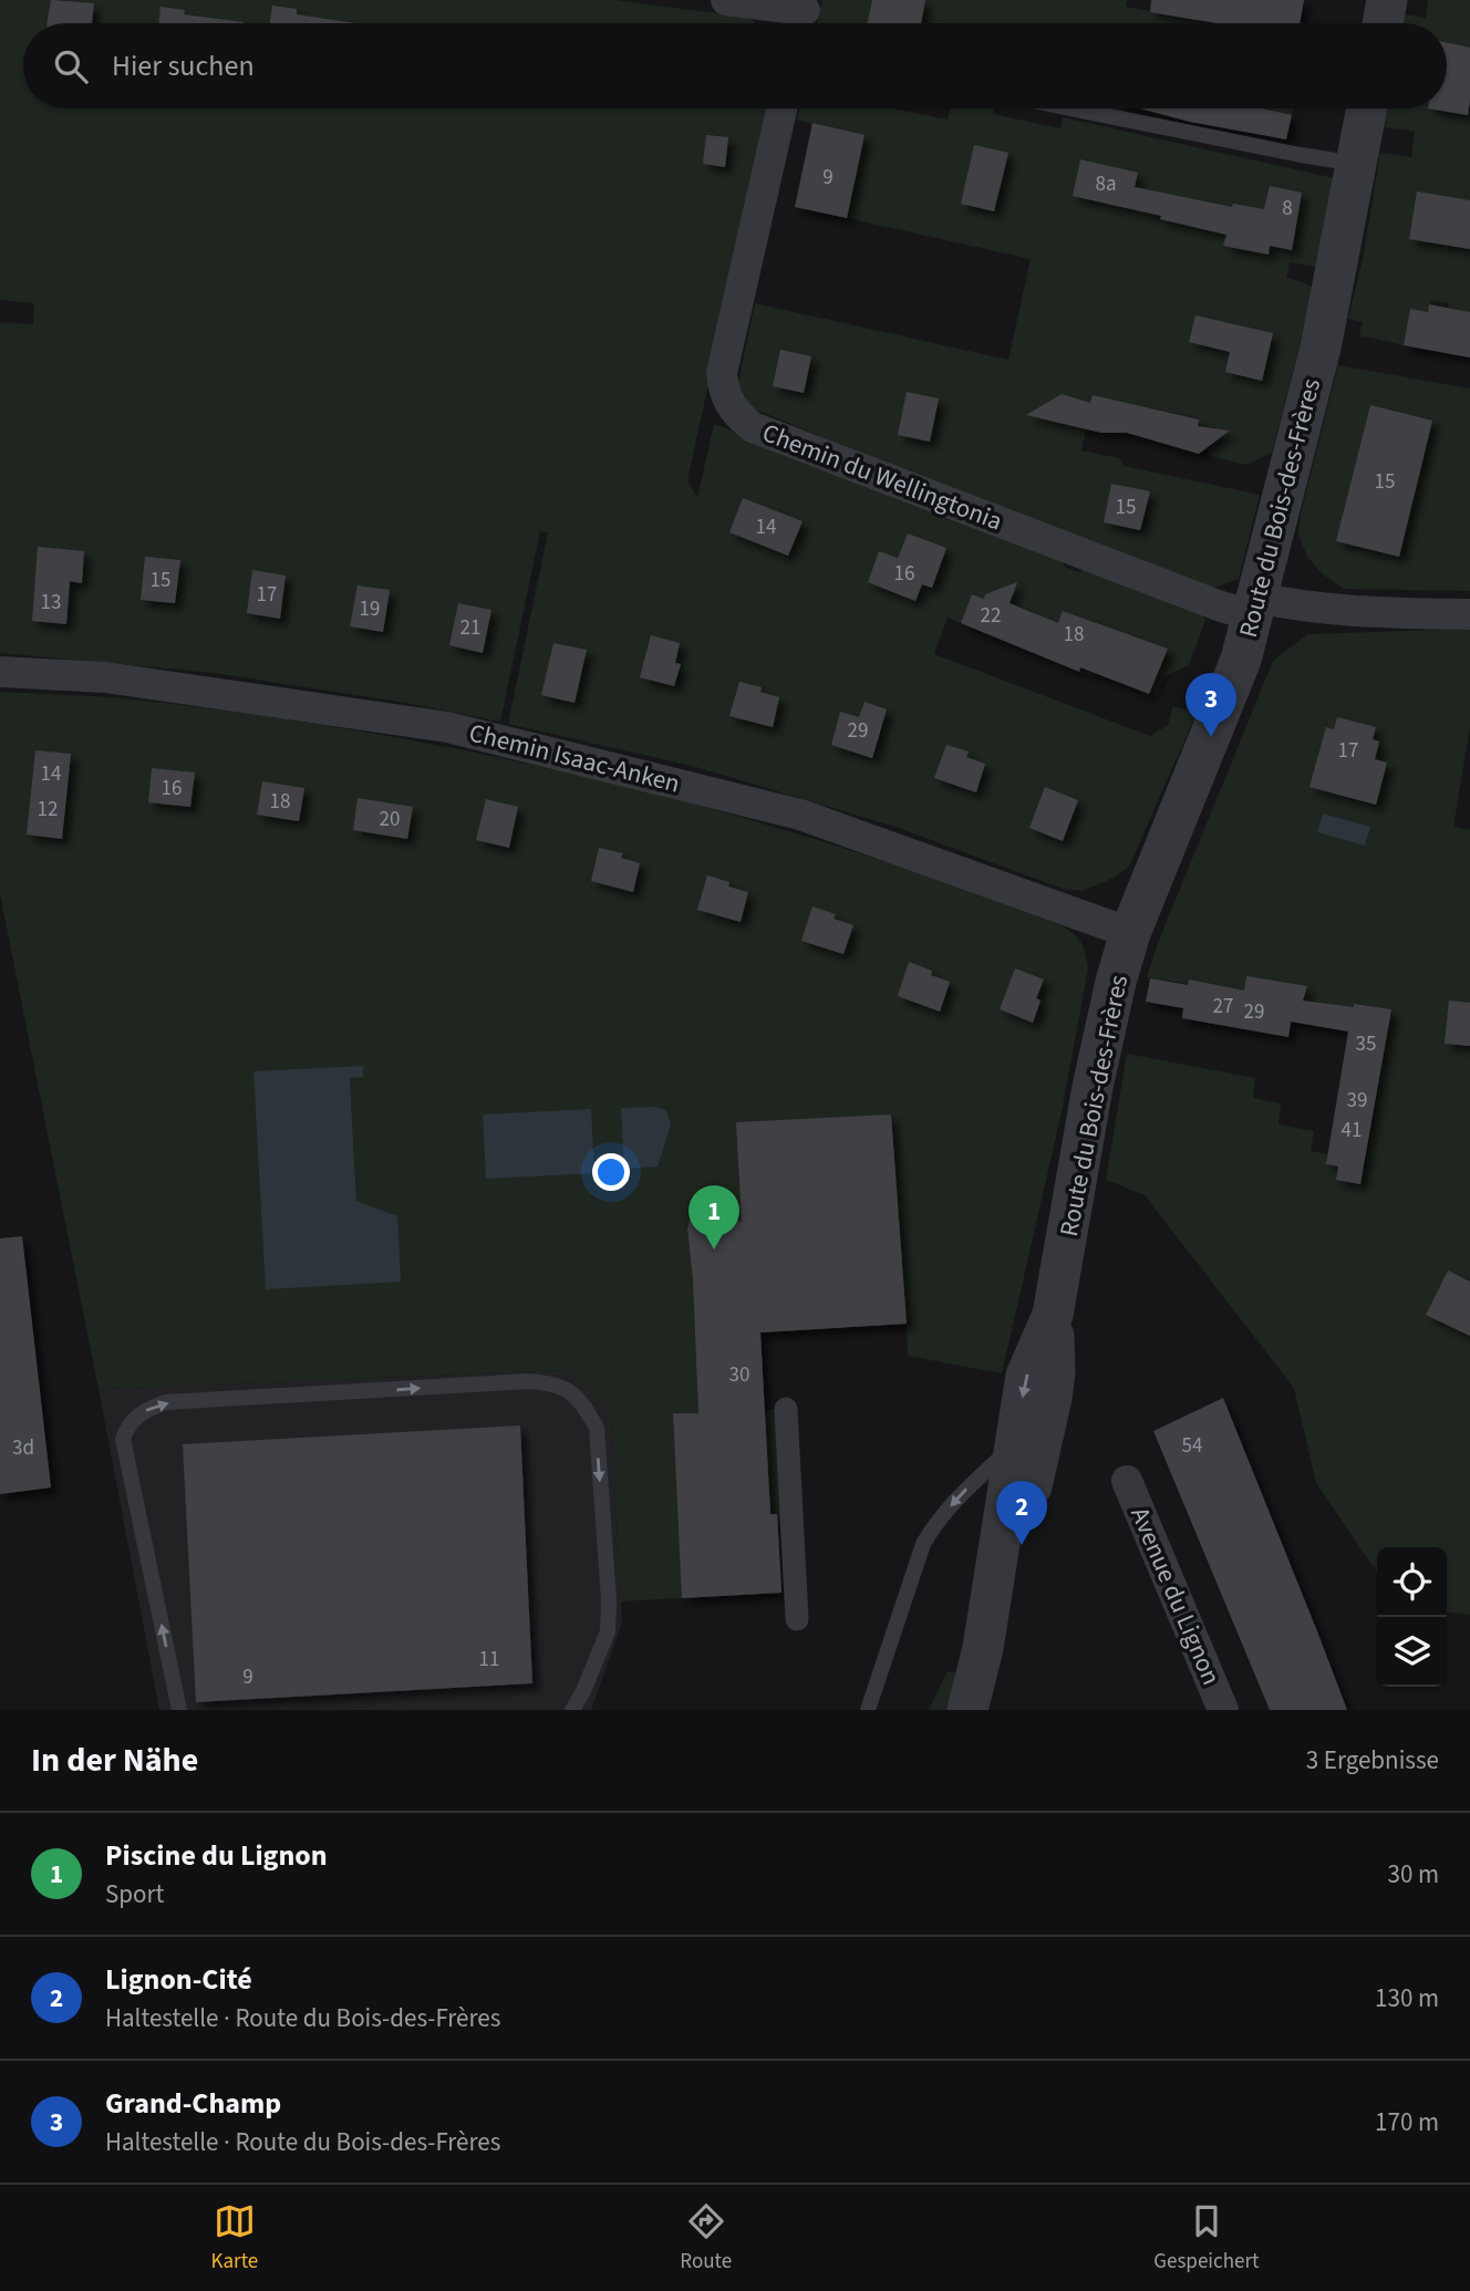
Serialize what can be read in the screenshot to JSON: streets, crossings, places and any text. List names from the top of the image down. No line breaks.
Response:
{"streets":{"street":["Chemin du Wellingtonia","Route du Bois-des-Frères","Chemin Isaac-Anken","Avenue du Lignon"]},"crossings":[["Chemin du Wellingtonia","Route du Bois-des-Frères"],["Route du Bois-des-Frères","Chemin Isaac-Anken"]],"house_numbers":["9","8a","8","15","15","14","16","15","17","13","19","22","21","18","29","17","14","16","18","12","20","27","29","35","39","41","30","54","3d","11","9"],"page":{"search":"Hier suchen","pins":["3","1","2"],"heading":["In der Nähe","3 Ergebnisse"],"list":[{"mark":"1","name":"Piscine du Lignon","note":"Sport","value":"30 m"},{"mark":"2","name":"Lignon-Cité","note":"Haltestelle · Route du Bois-des-Frères","value":"130 m"},{"mark":"3","name":"Grand-Champ","note":"Haltestelle · Route du Bois-des-Frères","value":"170 m"}],"nav":["Karte","Route","Gespeichert"]}}
